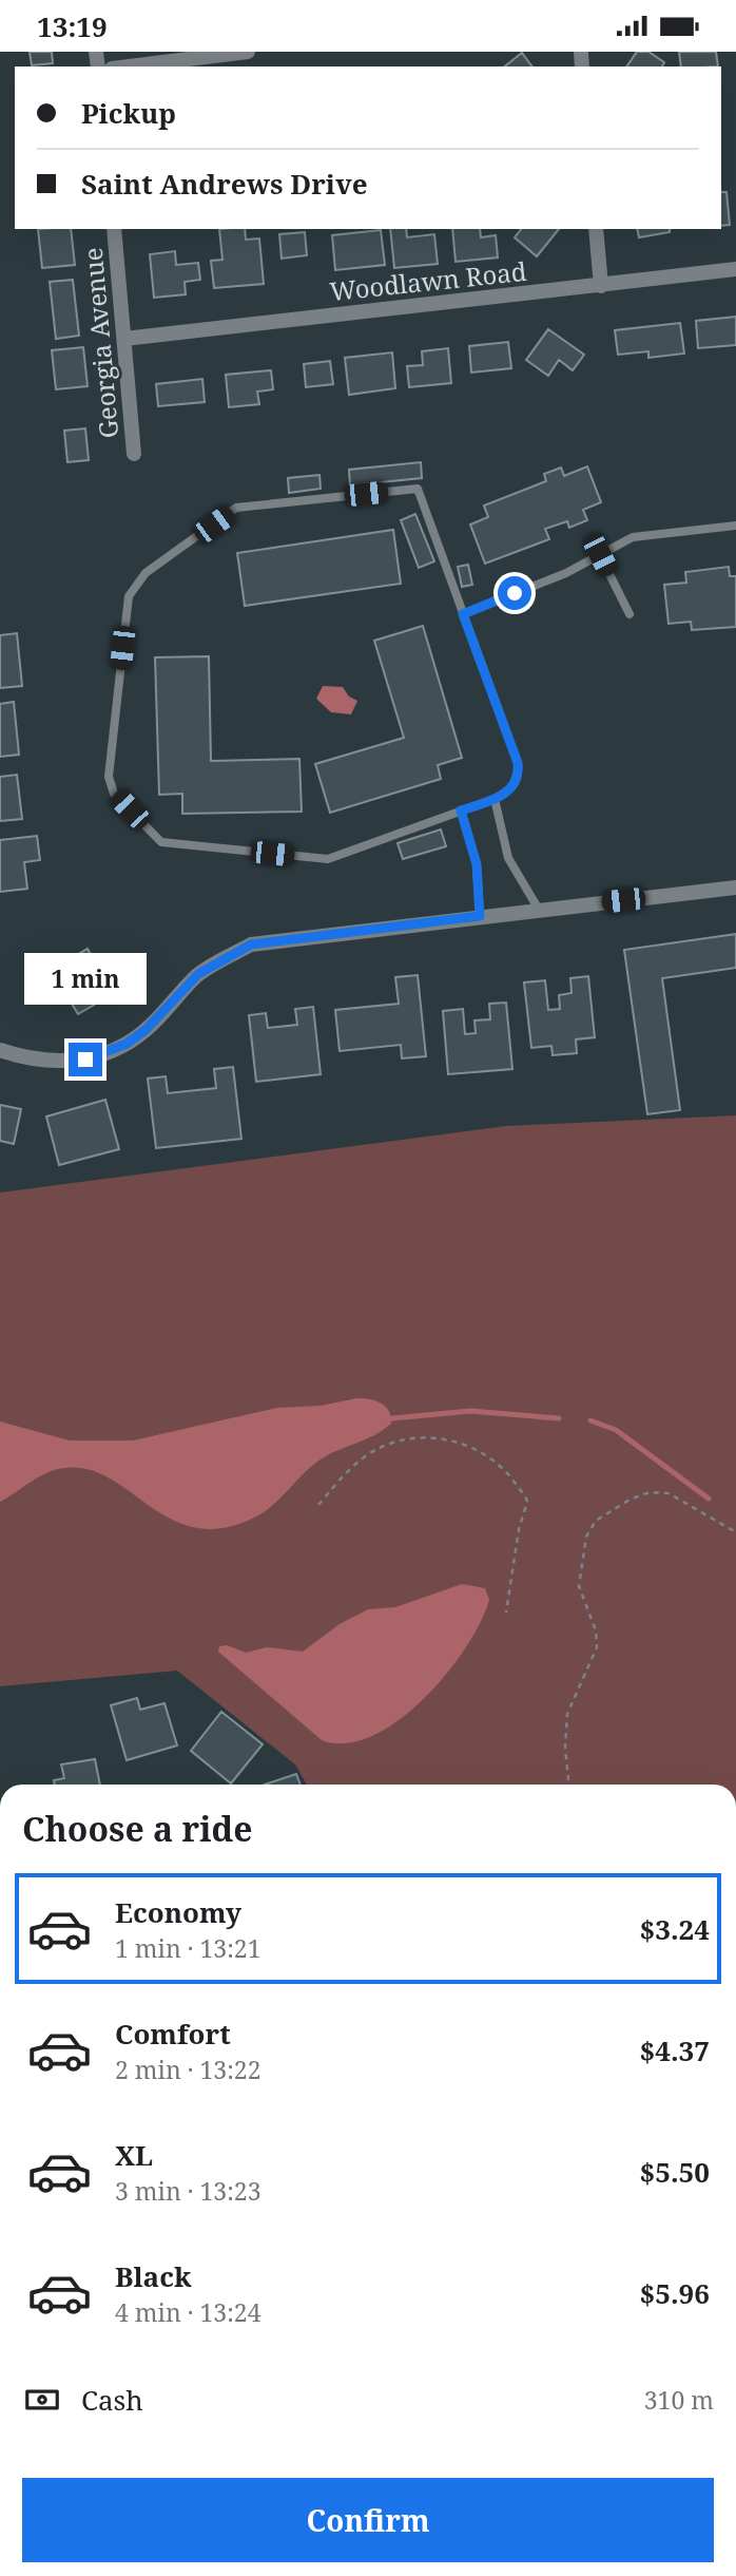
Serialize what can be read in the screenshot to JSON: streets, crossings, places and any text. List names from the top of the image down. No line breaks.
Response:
{"streets":{"street":["Woodlawn Road","Georgia Avenue"]},"crossings":[["Woodlawn Road","Georgia Avenue"]],"page":{"status":"13:19","banner":["Pickup","Saint Andrews Drive"],"bubble":"1 min","heading":"Choose a ride","list":[{"name":"Economy","note":"1 min · 13:21","value":"$3.24"},{"name":"Comfort","note":"2 min · 13:22","value":"$4.37"},{"name":"XL","note":"3 min · 13:23","value":"$5.50"},{"name":"Black","note":"4 min · 13:24","value":"$5.96"}],"pay":["Cash","310 m"],"buttons":"Confirm"}}
